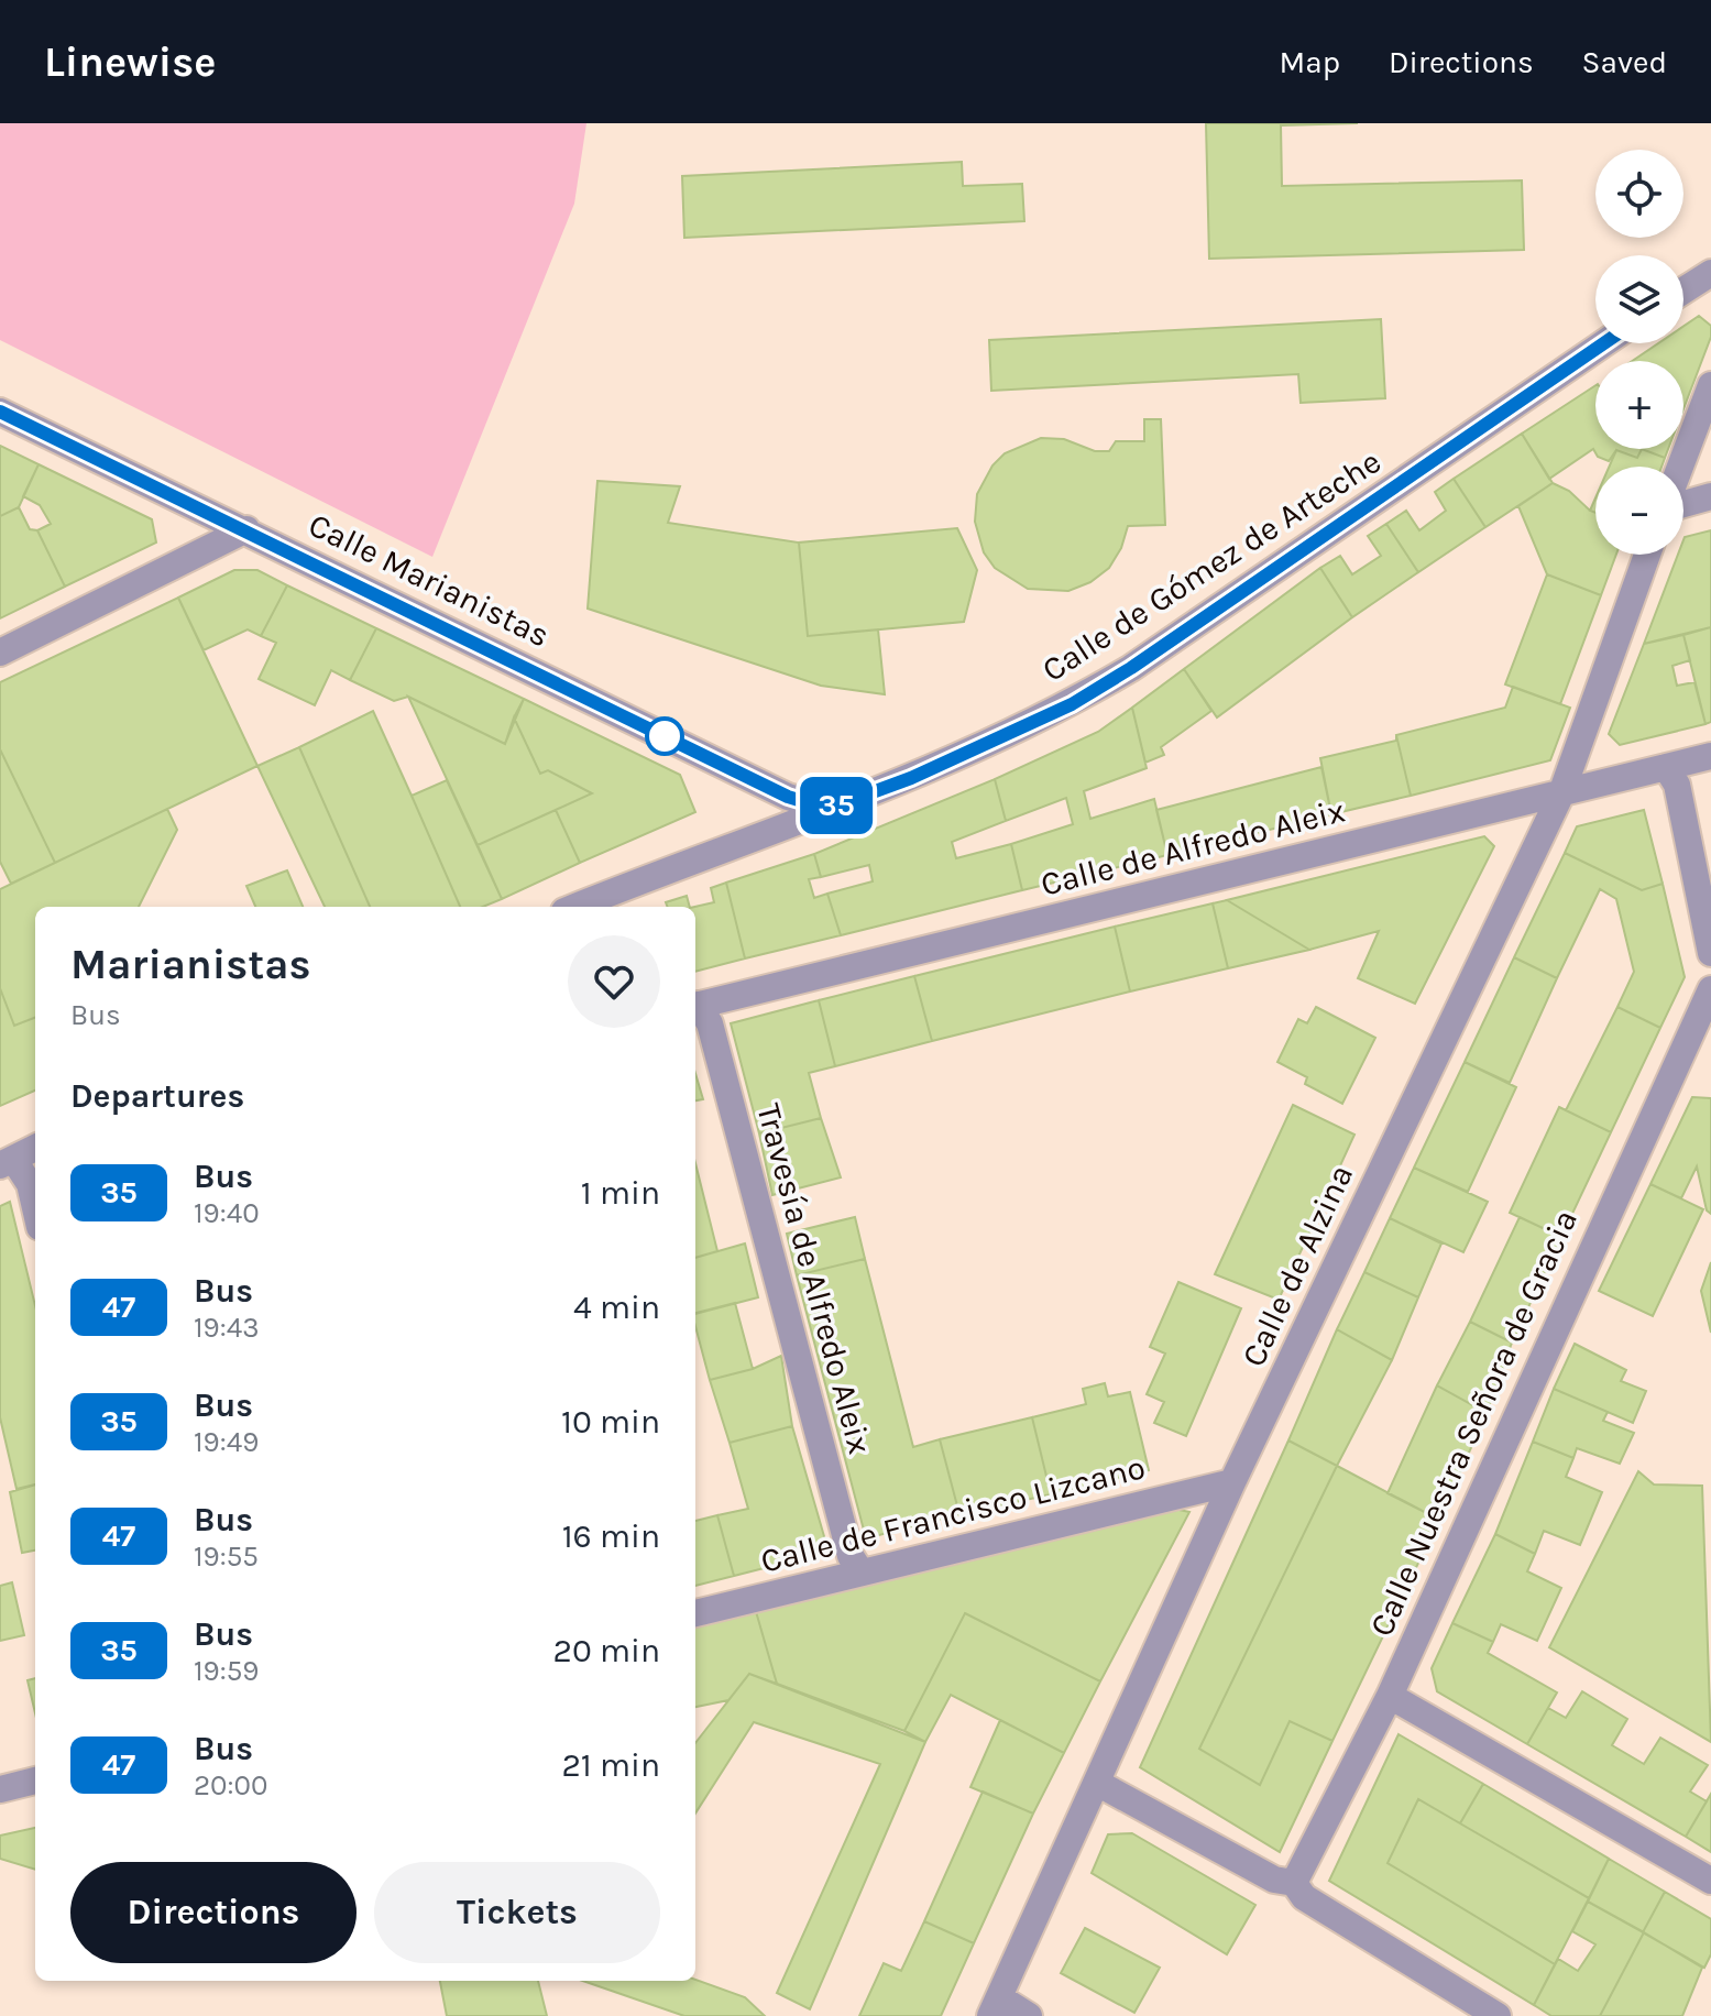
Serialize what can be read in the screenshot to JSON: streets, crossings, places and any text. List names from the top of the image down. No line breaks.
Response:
{"streets":{"street":["Calle de Gómez de Arteche","Calle Marianistas","Calle de Alfredo Aleix","Calle de Alzina","Travesía de Alfredo Aleix","Calle Nuestra Señora de Gracia","Calle de Francisco Lizcano"]},"crossings":[["Calle de Gómez de Arteche","Calle Marianistas"],["Calle de Alfredo Aleix","Calle de Alzina"],["Calle de Alzina","Calle de Francisco Lizcano"],["Travesía de Alfredo Aleix","Calle de Francisco Lizcano"]],"lines":["bus line 35"],"page":{"header":"Linewise","nav":["Map","Directions","Saved"],"on_map":"35","map_buttons":["+","−"],"heading":[["Marianistas","Bus"],"Departures"],"list":[{"mark":"35","name":"Bus","note":"19:40","value":"1 min"},{"mark":"47","name":"Bus","note":"19:43","value":"4 min"},{"mark":"35","name":"Bus","note":"19:49","value":"10 min"},{"mark":"47","name":"Bus","note":"19:55","value":"16 min"},{"mark":"35","name":"Bus","note":"19:59","value":"20 min"},{"mark":"47","name":"Bus","note":"20:00","value":"21 min"}],"buttons":["Directions","Tickets"]}}
